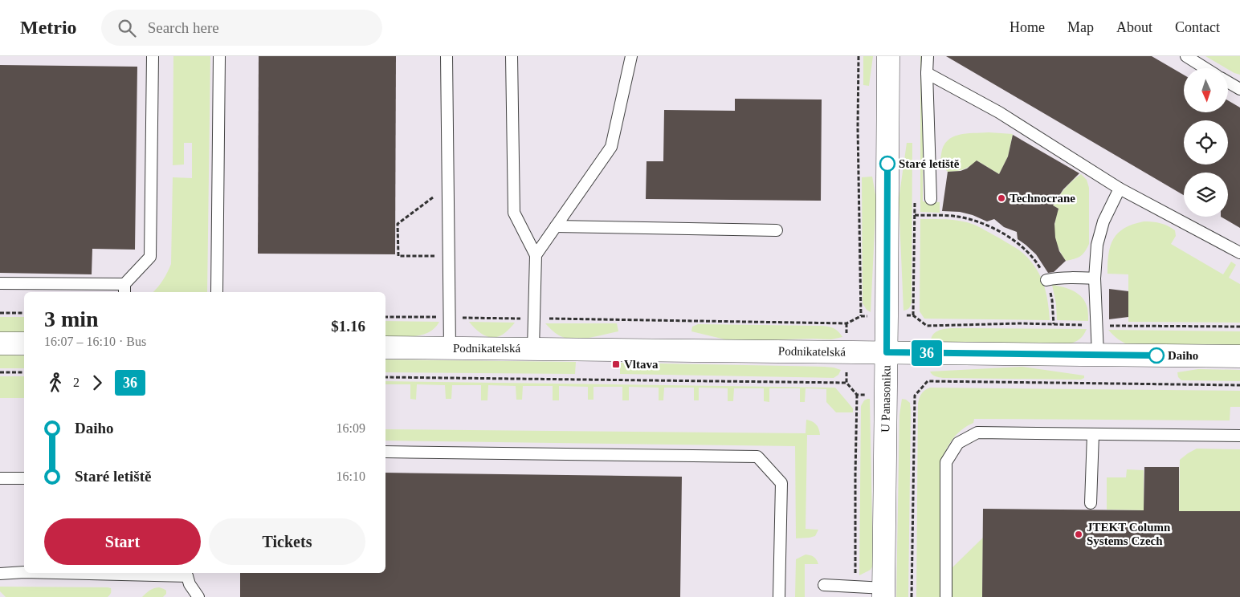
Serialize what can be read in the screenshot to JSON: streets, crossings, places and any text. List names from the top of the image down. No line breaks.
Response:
{"streets":{"street":["Podnikatelská","U Panasoniku"]},"crossings":[["Podnikatelská","U Panasoniku"]],"places":{"other":["Staré letiště","Technocrane","Daiho","JTEKT Column Systems Czech"],"transit":["Vltava"]},"lines":["bus line 36"],"north":"bottom","page":{"header":"Metrio","search":"Search here","nav":["Home","Map","About","Contact"],"on_map":"36","heading":["3 min","16:07 – 16:10 · Bus","$1.16"],"legs":["2","36"],"list":[{"name":"Daiho","value":"16:09"},{"name":"Staré letiště","value":"16:10"}],"buttons":["Start","Tickets"]}}
